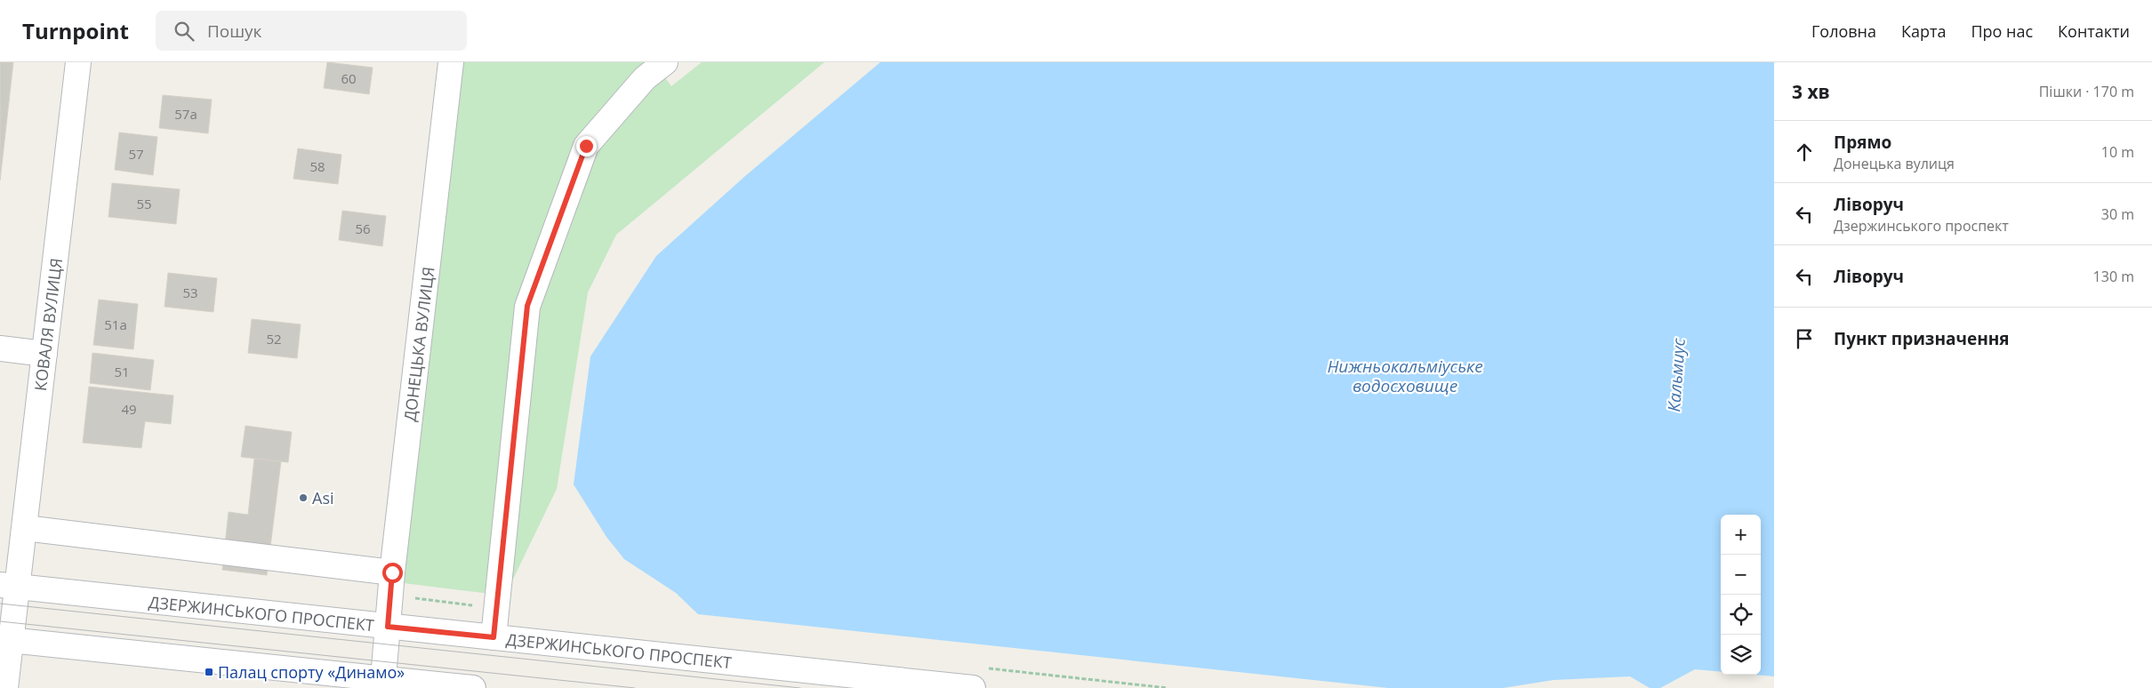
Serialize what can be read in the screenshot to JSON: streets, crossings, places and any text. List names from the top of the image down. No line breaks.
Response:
{"streets":{"street":["КОВАЛЯ ВУЛИЦЯ","ДОНЕЦЬКА ВУЛИЦЯ","ДЗЕРЖИНСЬКОГО ПРОСПЕКТ"]},"crossings":[["КОВАЛЯ ВУЛИЦЯ","ДЗЕРЖИНСЬКОГО ПРОСПЕКТ"],["ДОНЕЦЬКА ВУЛИЦЯ","ДЗЕРЖИНСЬКОГО ПРОСПЕКТ"]],"water":["Нижньокальміуське водосховище","Кальмиус"],"places":{"other":["Asi"],"transit":["Палац спорту «Динамо»"]},"house_numbers":["60","57а","57","58","55","56","53","51а","52","51","49"],"page":{"header":"Turnpoint","search":"Пошук","nav":["Головна","Карта","Про нас","Контакти"],"heading":["3 хв","Пішки · 170 m"],"list":[["Прямо","Донецька вулиця","10 m"],["Ліворуч","Дзержинського проспект","30 m"],["Ліворуч","130 m"],"Пункт призначення"],"map_buttons":["+","−"]}}
